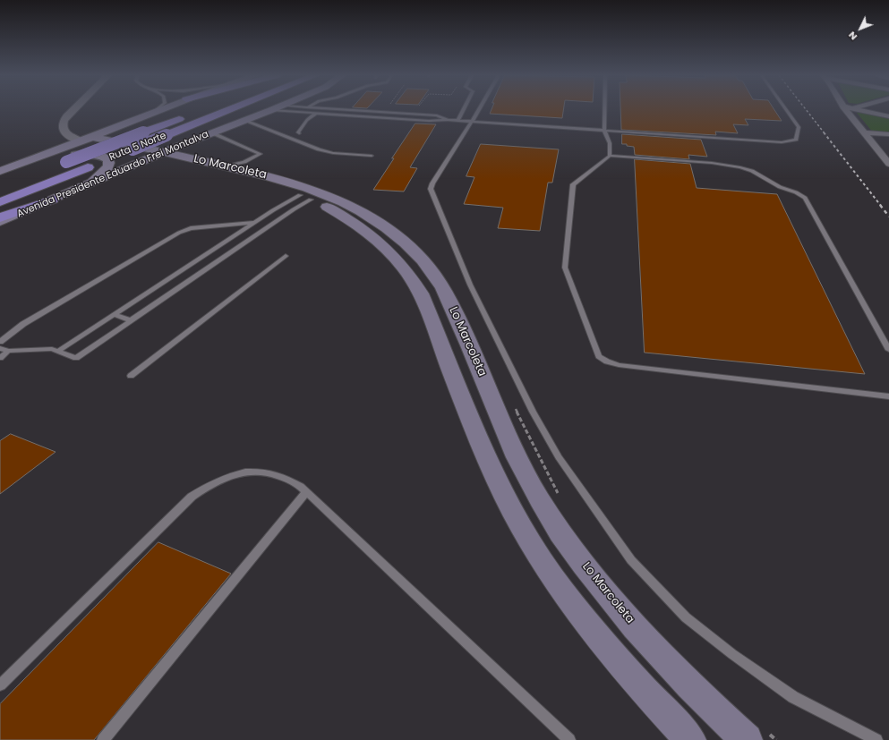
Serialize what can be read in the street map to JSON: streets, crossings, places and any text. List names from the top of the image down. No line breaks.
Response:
{"streets":{"highway":["Ruta 5 Norte"],"main road":["Lo Marcoleta","Avenida Presidente Eduardo Frei Montalva"]},"crossings":[["Lo Marcoleta","Avenida Presidente Eduardo Frei Montalva"]],"north":"bottom left"}
